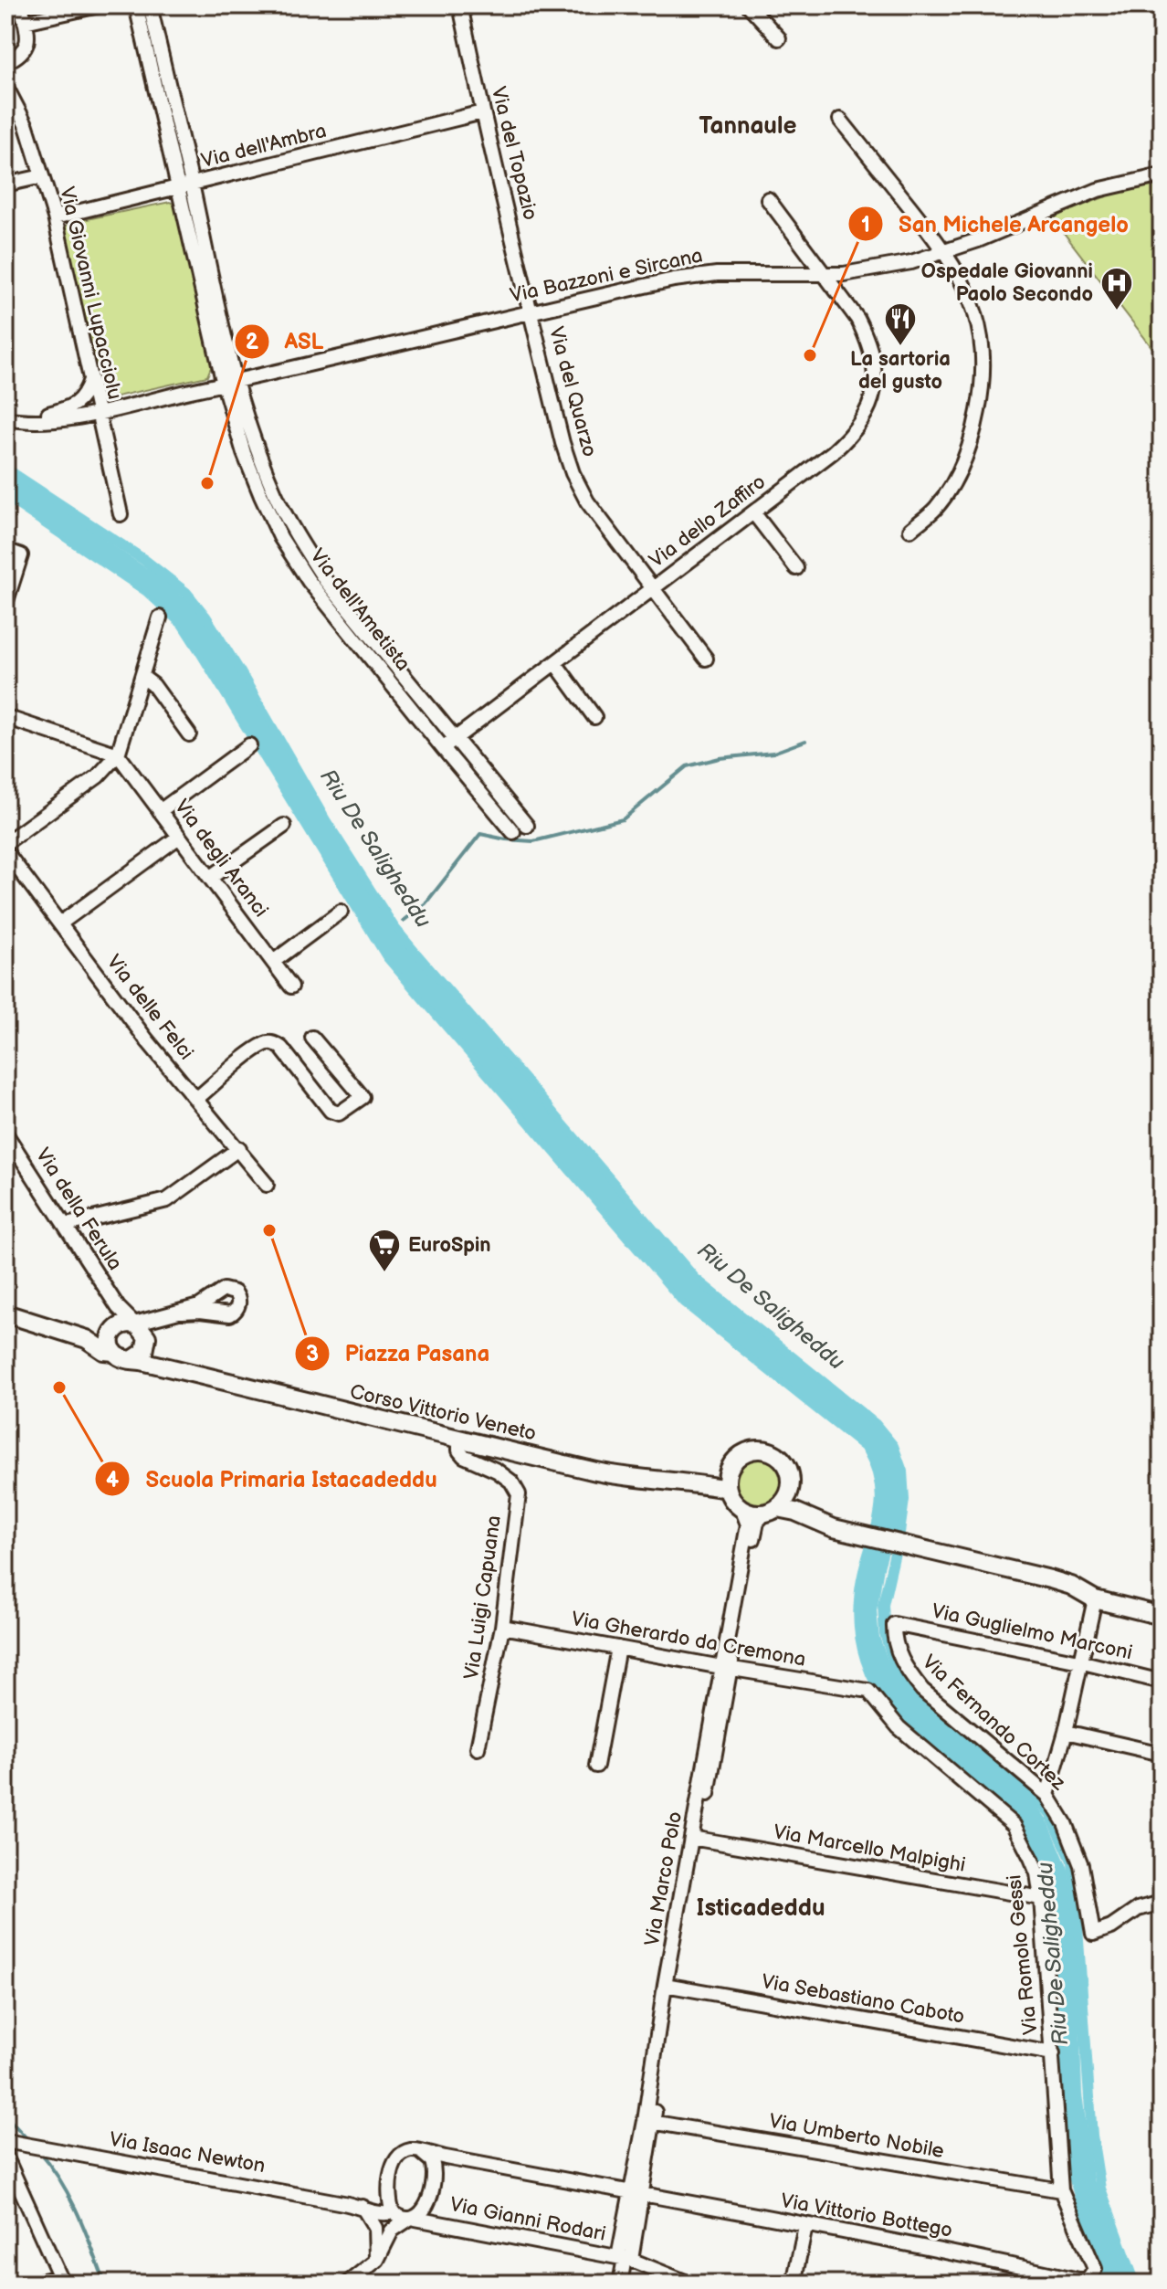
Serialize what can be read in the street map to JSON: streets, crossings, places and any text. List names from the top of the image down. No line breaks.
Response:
{"streets":{"main road":["Corso Vittorio Veneto"],"street":["Via dell'Ambra","Via del Topazio","Via Bazzoni e Sircana","Via Giovanni Lupacciolu","Via del Quarzo","Via dello Zaffiro","Via dell'Ametista","Via degli Aranci","Via delle Felci","Via della Ferula","Via Luigi Capuana","Via Guglielmo Marconi","Via Gherardo da Cremona","Via Fernando Cortez","Via Marcello Malpighi","Via Marco Polo","Via Romolo Gessi","Via Sebastiano Caboto","Via Umberto Nobile","Via Isaac Newton","Via Vittorio Bottego","Via Gianni Rodari"]},"crossings":[["Via dell'Ambra","Via del Topazio"],["Via dell'Ambra","Via Giovanni Lupacciolu"],["Via del Topazio","Via Bazzoni e Sircana"],["Via del Topazio","Via del Quarzo"],["Via Bazzoni e Sircana","Via Giovanni Lupacciolu"],["Via Bazzoni e Sircana","Via del Quarzo"],["Via Bazzoni e Sircana","Via dello Zaffiro"],["Via Bazzoni e Sircana","Via dell'Ametista"],["Via del Quarzo","Via dello Zaffiro"],["Via dello Zaffiro","Via dell'Ametista"],["Via della Ferula","Corso Vittorio Veneto"],["Corso Vittorio Veneto","Via Luigi Capuana"],["Corso Vittorio Veneto","Via Marco Polo"],["Via Luigi Capuana","Via Gherardo da Cremona"],["Via Guglielmo Marconi","Via Fernando Cortez"],["Via Gherardo da Cremona","Via Marco Polo"],["Via Gherardo da Cremona","Via Romolo Gessi"],["Via Marcello Malpighi","Via Marco Polo"],["Via Marcello Malpighi","Via Romolo Gessi"],["Via Marco Polo","Via Sebastiano Caboto"],["Via Marco Polo","Via Umberto Nobile"],["Via Marco Polo","Via Vittorio Bottego"],["Via Marco Polo","Via Gianni Rodari"],["Via Romolo Gessi","Via Sebastiano Caboto"],["Via Romolo Gessi","Via Umberto Nobile"],["Via Romolo Gessi","Via Vittorio Bottego"],["Via Isaac Newton","Via Vittorio Bottego"],["Via Isaac Newton","Via Gianni Rodari"],["Via Vittorio Bottego","Via Gianni Rodari"]],"districts":["Tannaule","Isticadeddu"],"water":["Riu De Saligheddu"],"places":{"hospital":["Ospedale Giovanni Paolo Secondo"],"restaurant":["La sartoria del gusto"],"other":["San Michele Arcangelo","ASL","Piazza Pasana","Scuola Primaria Istacadeddu"],"supermarket":["EuroSpin"]}}
